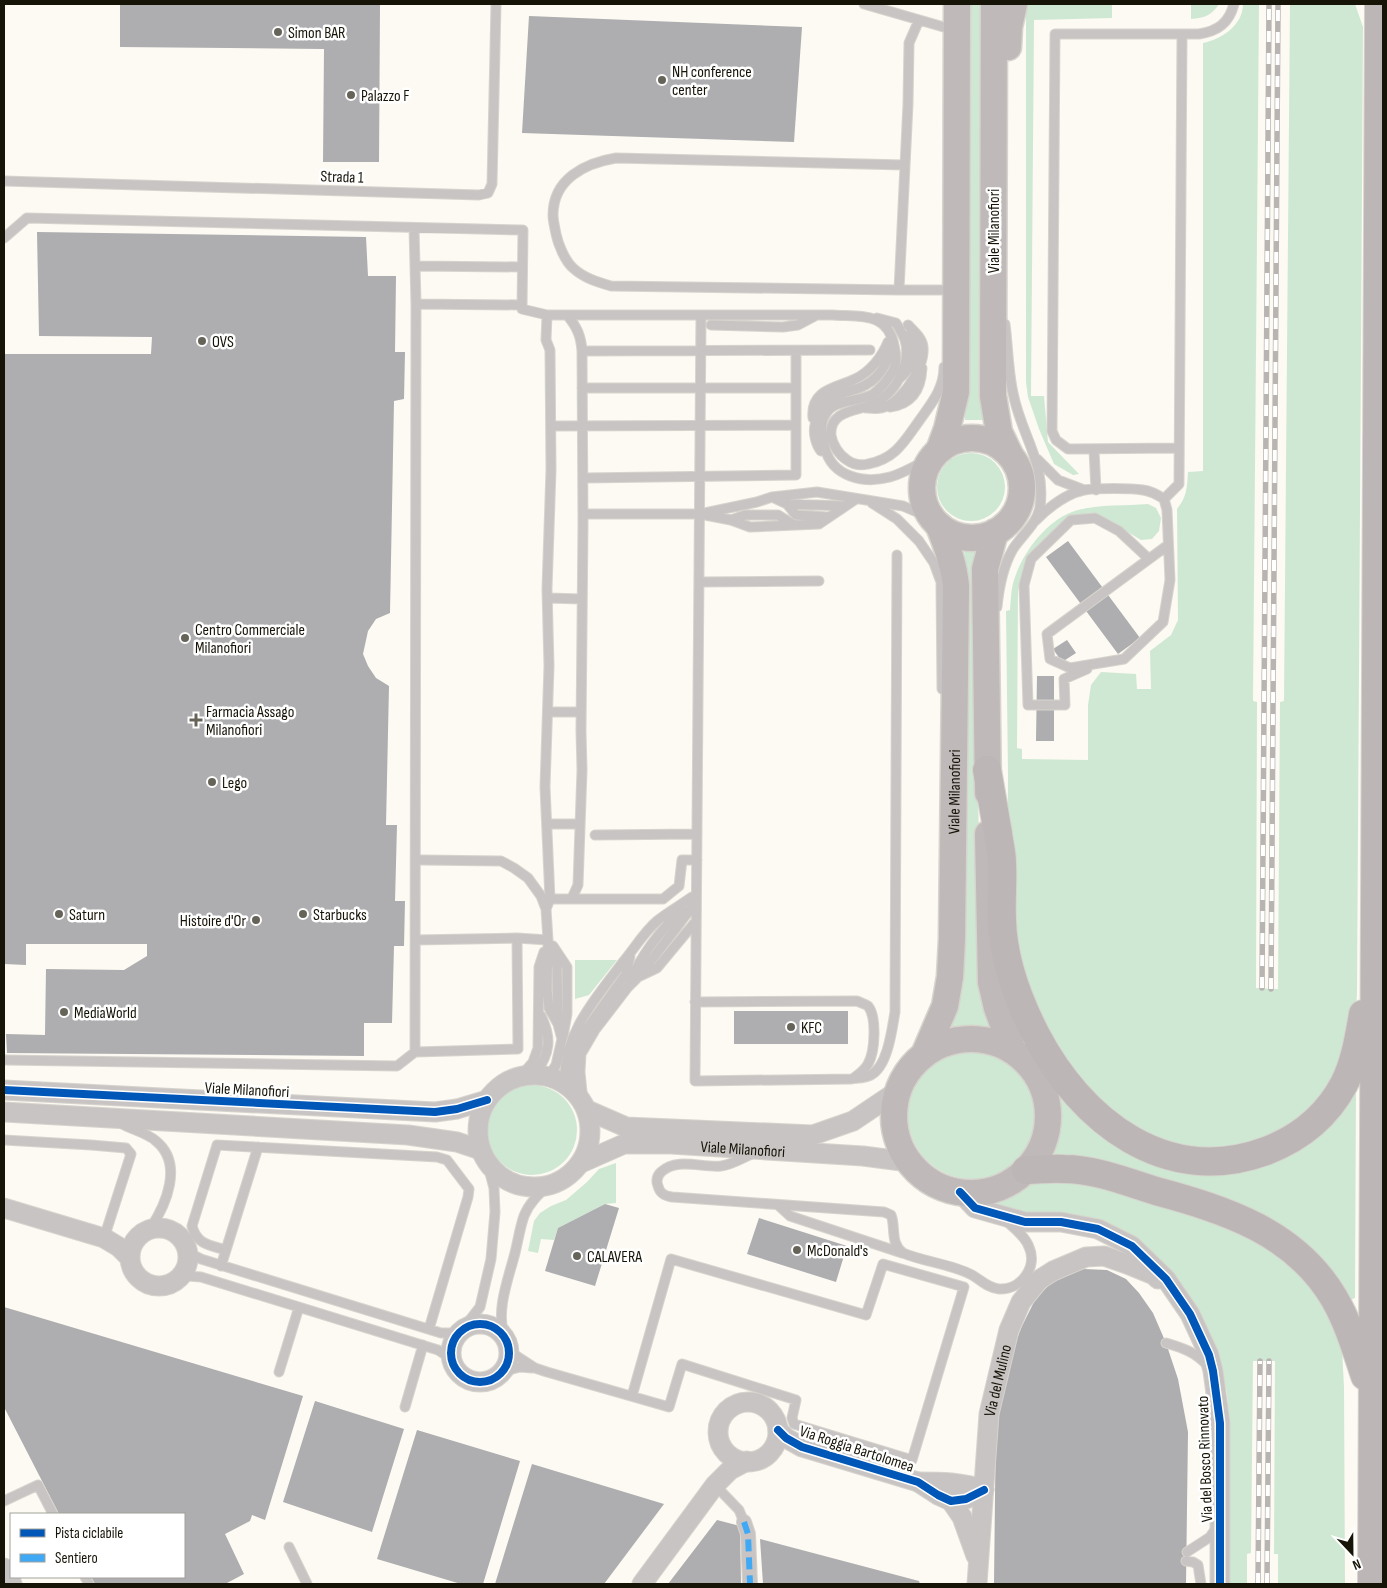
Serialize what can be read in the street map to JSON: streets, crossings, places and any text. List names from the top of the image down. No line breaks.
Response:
{"streets":{"main road":["Viale Milanofiori"],"street":["Via del Mulino","Via Roggia Bartolomea","Via del Bosco Rinnovato"],"lane":["Strada 1"]},"crossings":[["Viale Milanofiori","Via del Bosco Rinnovato"],["Via del Mulino","Via Roggia Bartolomea"],["Via del Mulino","Via del Bosco Rinnovato"]],"places":{"other":["Simon BAR","NH conference center","Palazzo F","OVS","Centro Commerciale Milanofiori","Lego","Saturn","Starbucks","Histoire d'Or","MediaWorld","KFC","McDonald's","CALAVERA"],"health":["Farmacia Assago Milanofiori"]},"legend":["Pista ciclabile","Sentiero"],"north":"bottom"}
